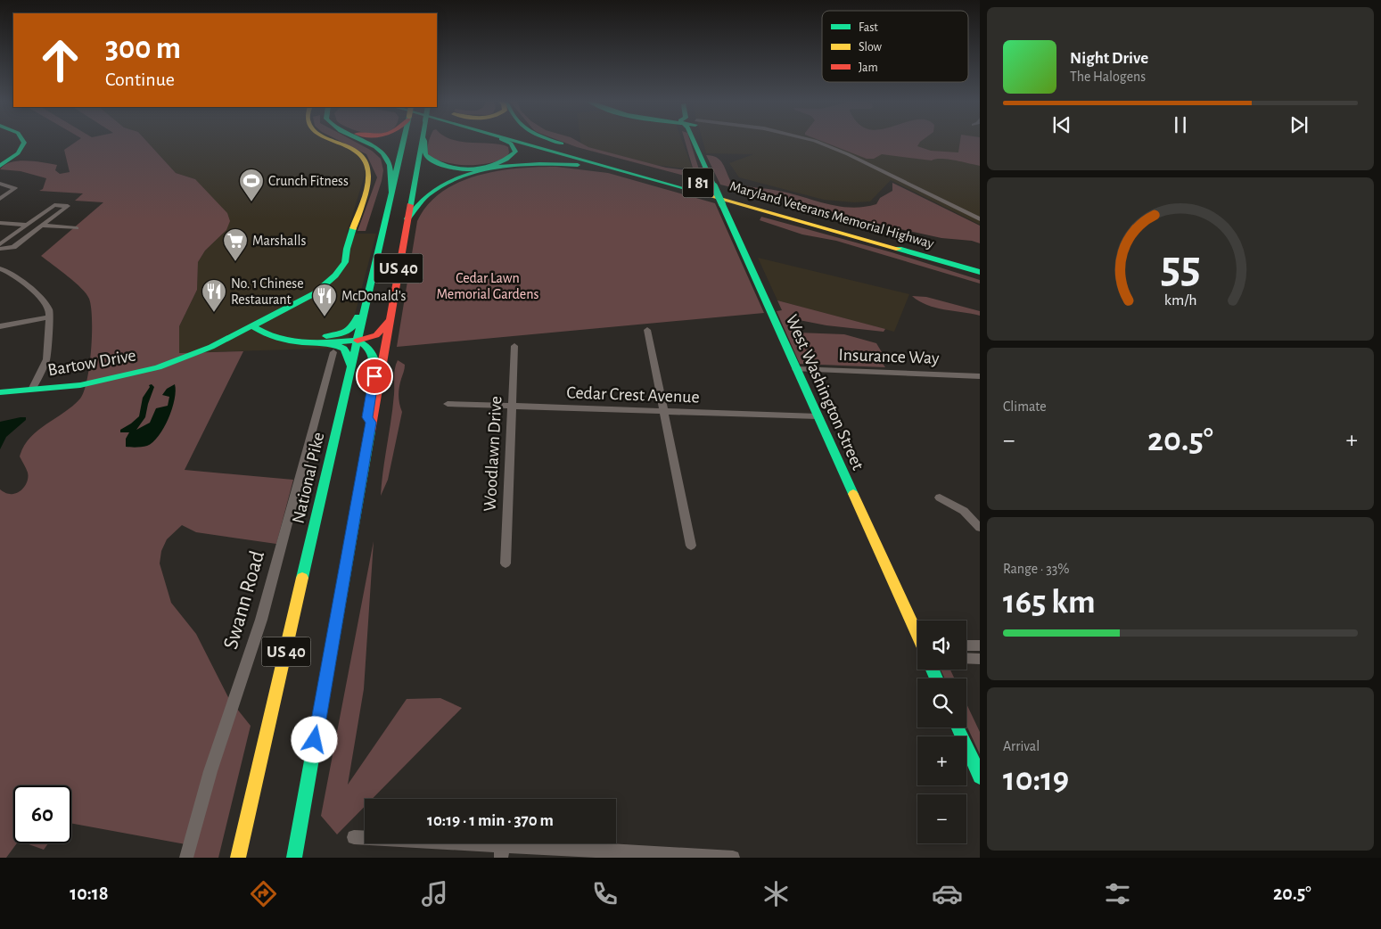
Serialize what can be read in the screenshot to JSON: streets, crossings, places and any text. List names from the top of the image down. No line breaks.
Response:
{"streets":{"main road":["I 81","Maryland Veterans Memorial Highway","US 40","Bartow Drive","West Washington Street","National Pike"],"street":["Insurance Way","Cedar Crest Avenue","Woodlawn Drive","Swann Road"]},"crossings":[["Insurance Way","West Washington Street"],["West Washington Street","Cedar Crest Avenue"],["Cedar Crest Avenue","Woodlawn Drive"]],"parks":["Cedar Lawn Memorial Gardens"],"places":{"sports":["Crunch Fitness"],"supermarket":["Marshalls"],"restaurant":["No. 1 Chinese Restaurant","McDonald's"]},"legend":["Fast","Slow","Jam"],"page":{"turn":["300 m","Continue"],"song":["Night Drive","The Halogens"],"tile":["Climate",["Range · 33%","165 km"],["Arrival","10:19"]],"heat":["−","20.5°","+"],"map_buttons":["+","−"],"limit":"60","trip":"10:19 · 1 min · 370 m","tabs":["10:18","20.5°"],"gauge":["55","km/h"]}}
